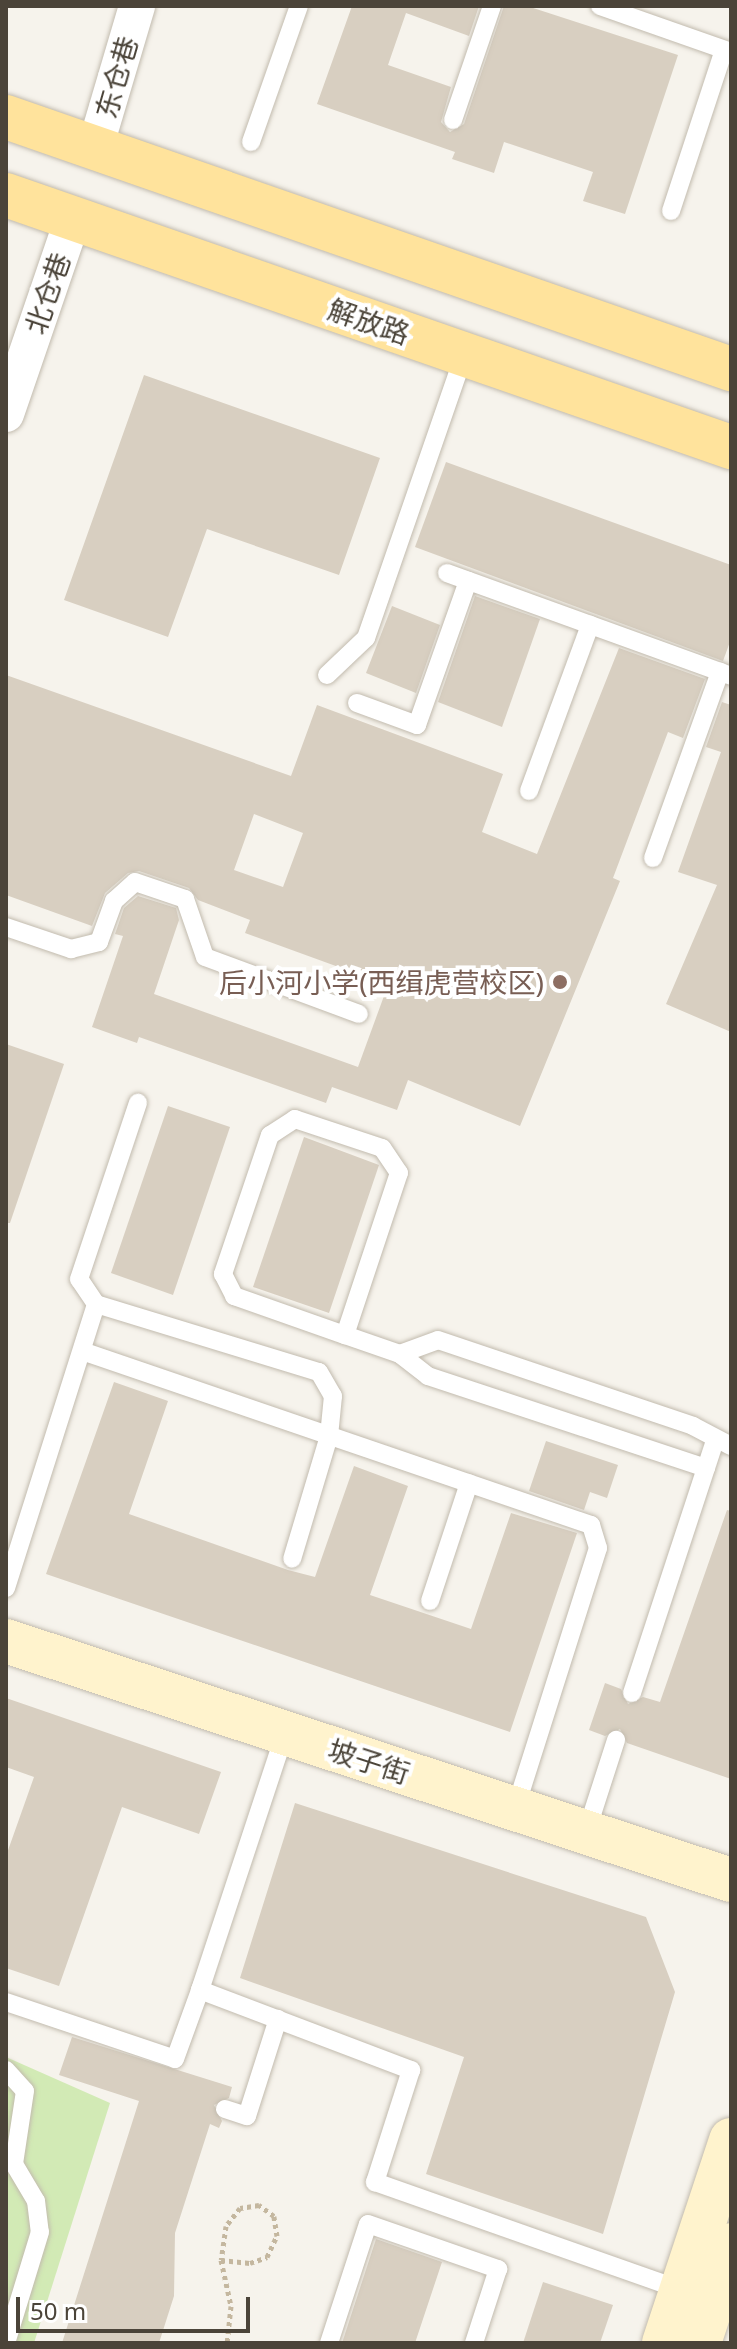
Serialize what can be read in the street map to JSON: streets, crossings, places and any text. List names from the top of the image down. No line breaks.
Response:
{"streets":{"main road":["解放路"],"street":["东仓巷","北仓巷","坡子街"]},"crossings":[["北仓巷","解放路"]],"places":["后小河小学(西缉虎营校区)"],"scale_bar":"50 m"}
